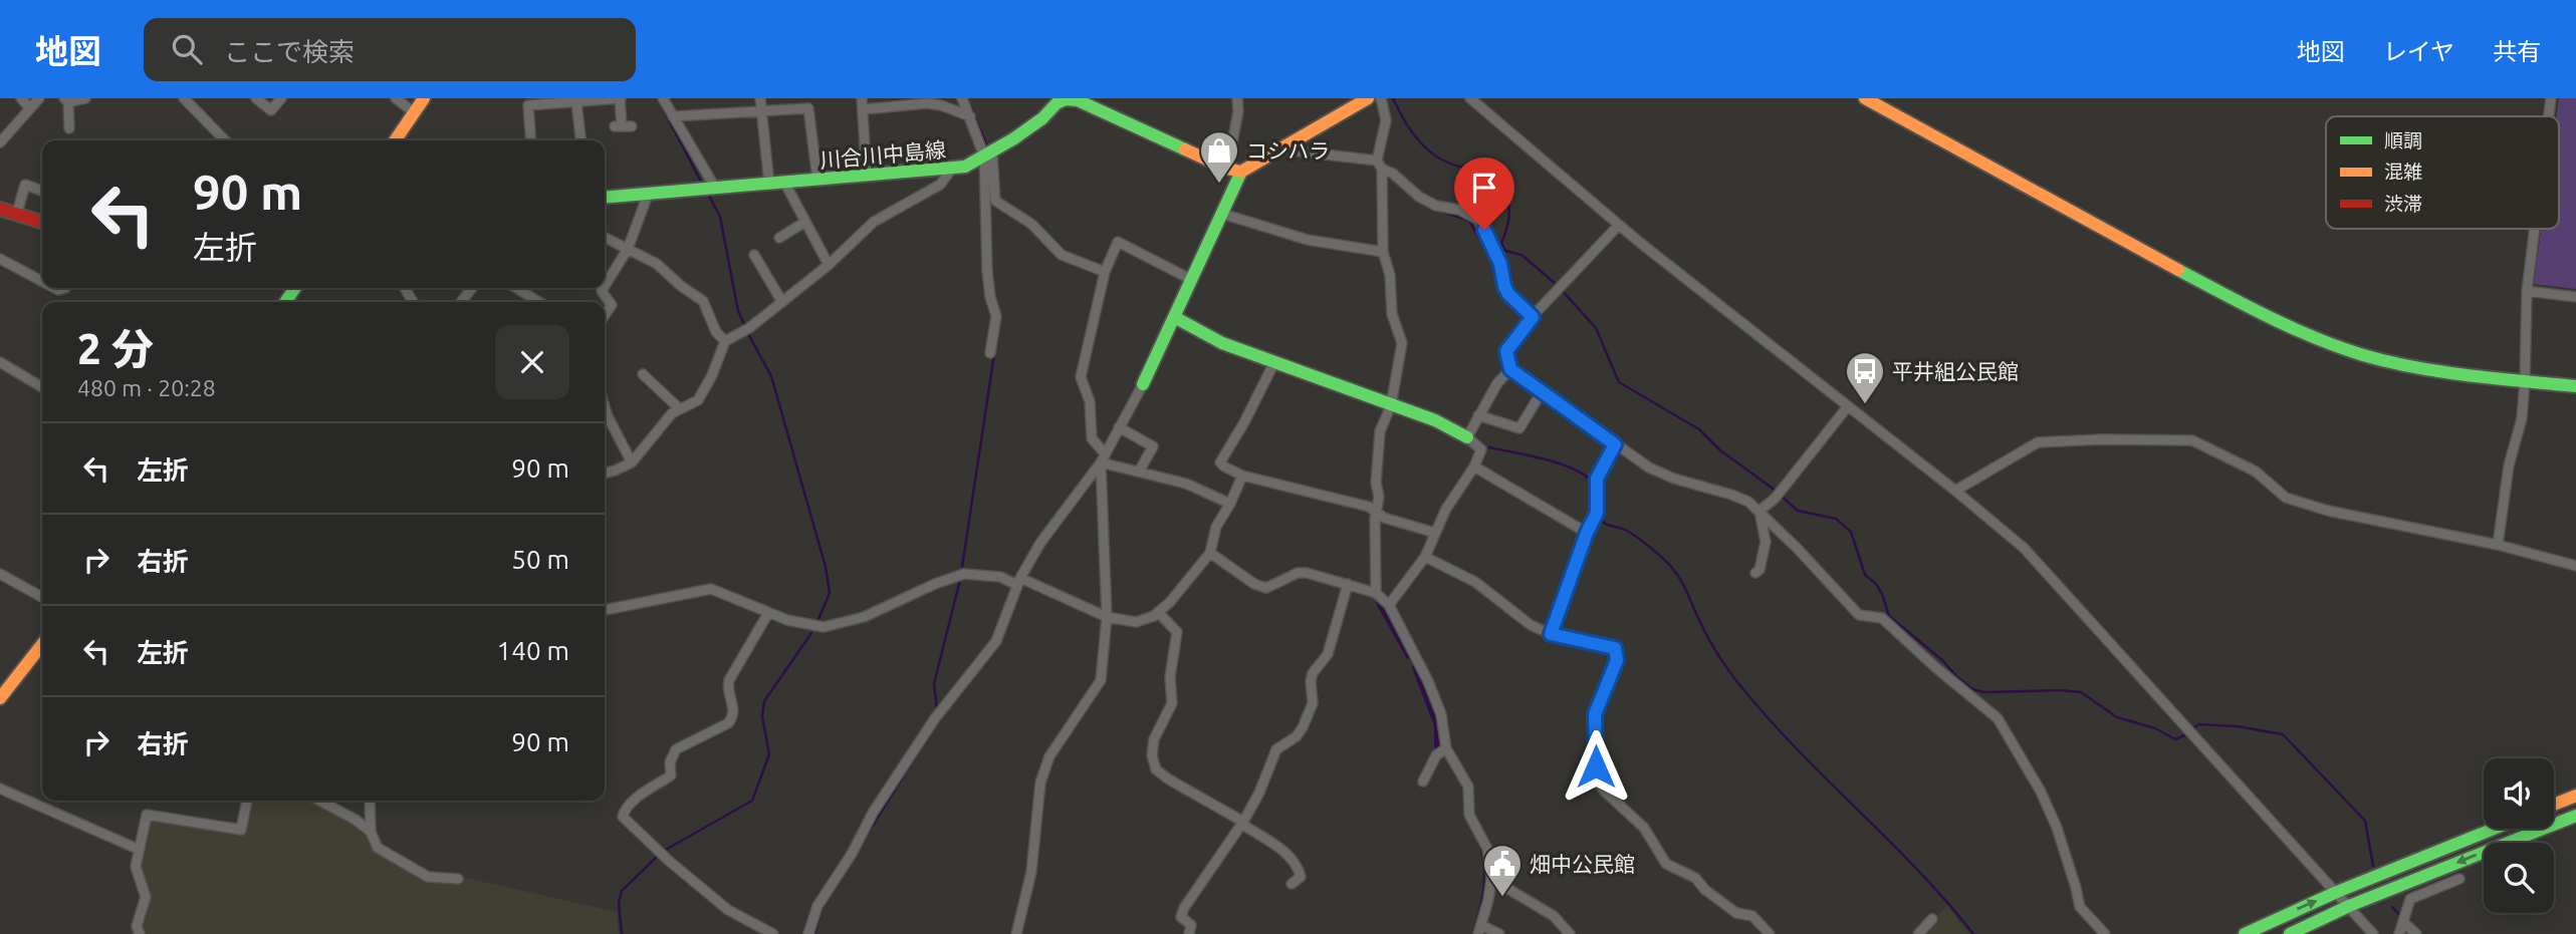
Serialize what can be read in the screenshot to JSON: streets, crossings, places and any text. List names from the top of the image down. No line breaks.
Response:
{"streets":{"main road":["川合川中島線"]},"places":{"shop":["コシハラ"],"bus stop":["平井組公民館"],"public building":["畑中公民館"]},"legend":["順調","混雑","渋滞"],"page":{"header":"地図","search":"ここで検索","nav":["地図","レイヤ","共有"],"turn":["90 m","左折"],"heading":["2 分","480 m · 20:28"],"list":[{"name":"左折","value":"90 m"},{"name":"右折","value":"50 m"},{"name":"左折","value":"140 m"},{"name":"右折","value":"90 m"}]}}
